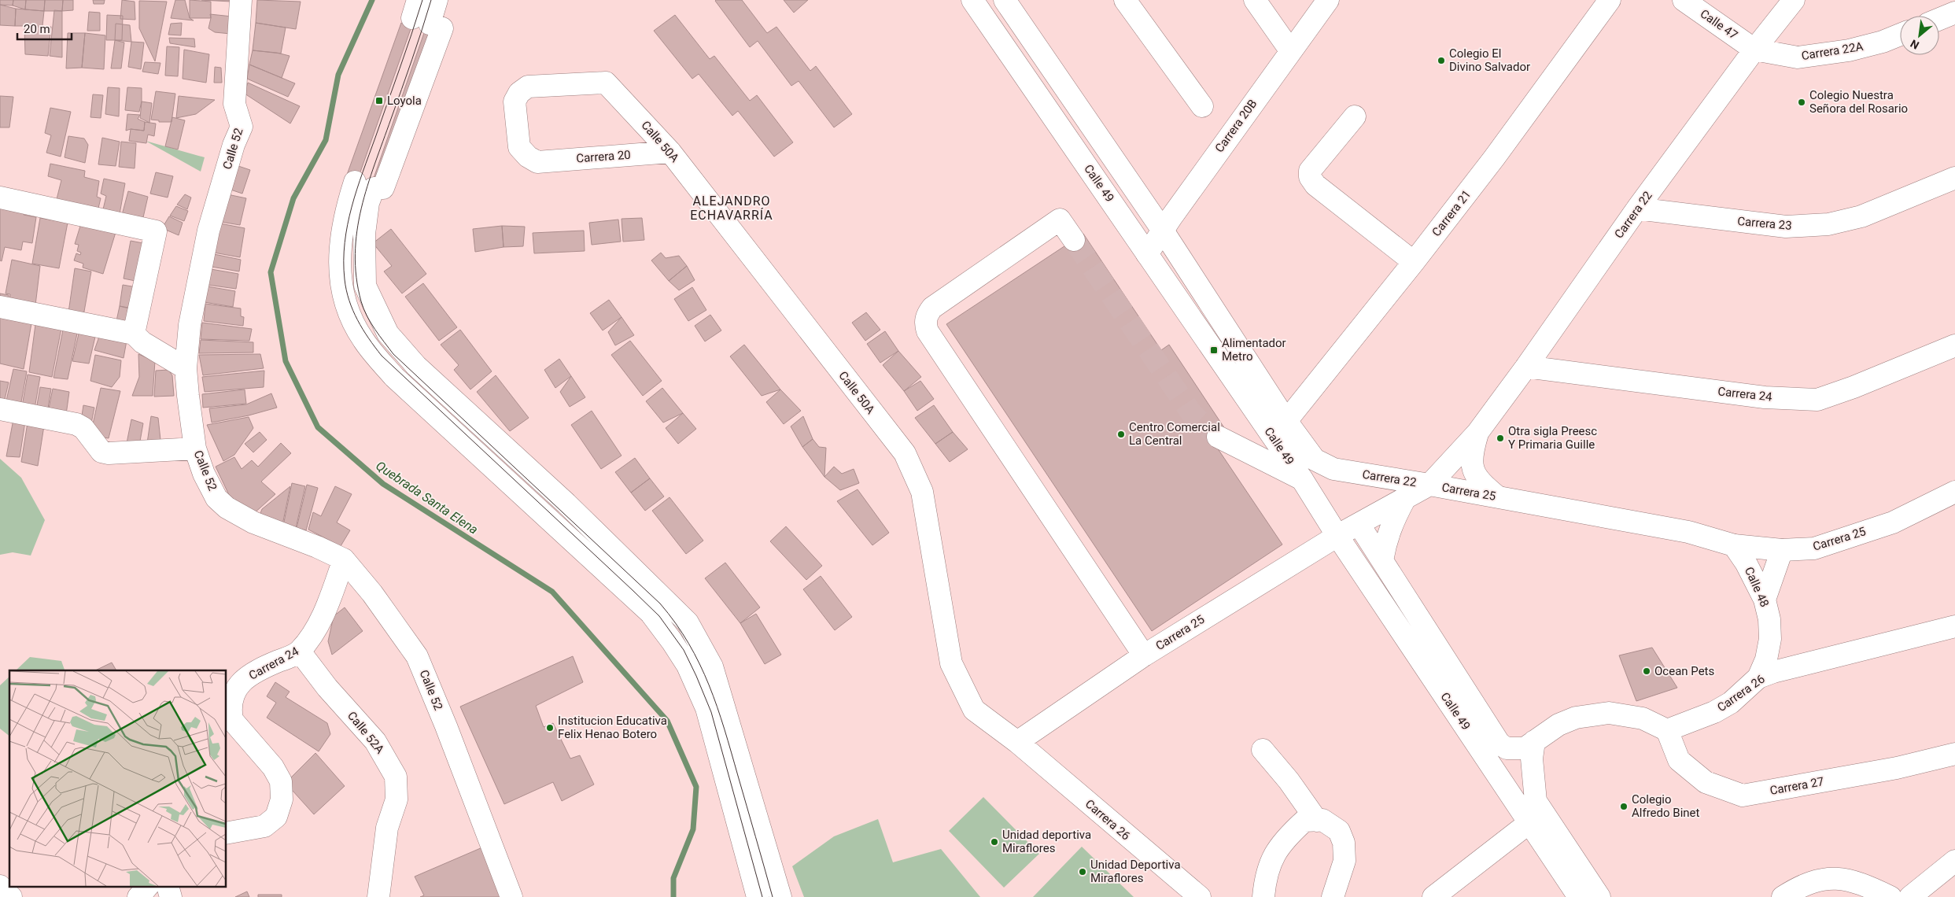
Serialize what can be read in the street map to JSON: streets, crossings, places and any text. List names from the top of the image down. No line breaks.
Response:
{"streets":{"street":["Calle 47","Carrera 22A","Carrera 20B","Calle 50A","Calle 52","Carrera 20","Calle 49","Carrera 21","Carrera 22","Carrera 23","Carrera 24","Carrera 25","Calle 48","Carrera 26","Calle 52A","Carrera 27"]},"crossings":[["Calle 47","Carrera 22A"],["Calle 47","Carrera 22"],["Carrera 22A","Carrera 22"],["Carrera 20B","Calle 49"],["Calle 50A","Carrera 20"],["Calle 50A","Carrera 25"],["Calle 50A","Carrera 26"],["Calle 52","Carrera 24"],["Calle 49","Carrera 21"],["Calle 49","Carrera 22"],["Calle 49","Carrera 25"],["Carrera 22","Carrera 23"],["Carrera 22","Carrera 24"],["Carrera 22","Carrera 25"],["Carrera 24","Calle 52A"],["Carrera 25","Calle 48"],["Carrera 25","Carrera 26"],["Calle 48","Carrera 26"],["Carrera 26","Carrera 27"]],"districts":["ALEJANDRO ECHAVARRÍA"],"water":["Quebrada Santa Elena"],"places":{"other":["Colegio El Divino Salvador","Colegio Nuestra Señora del Rosario","Centro Comercial La Central","Otra sigla Preesc Y Primaria Guille","Ocean Pets","Institucion Educativa Felix Henao Botero","Colegio Alfredo Binet","Unidad deportiva Miraflores","Unidad Deportiva Miraflores"],"transit":["Loyola","Alimentador Metro"]},"scale_bar":"20 m","north":"bottom left"}
